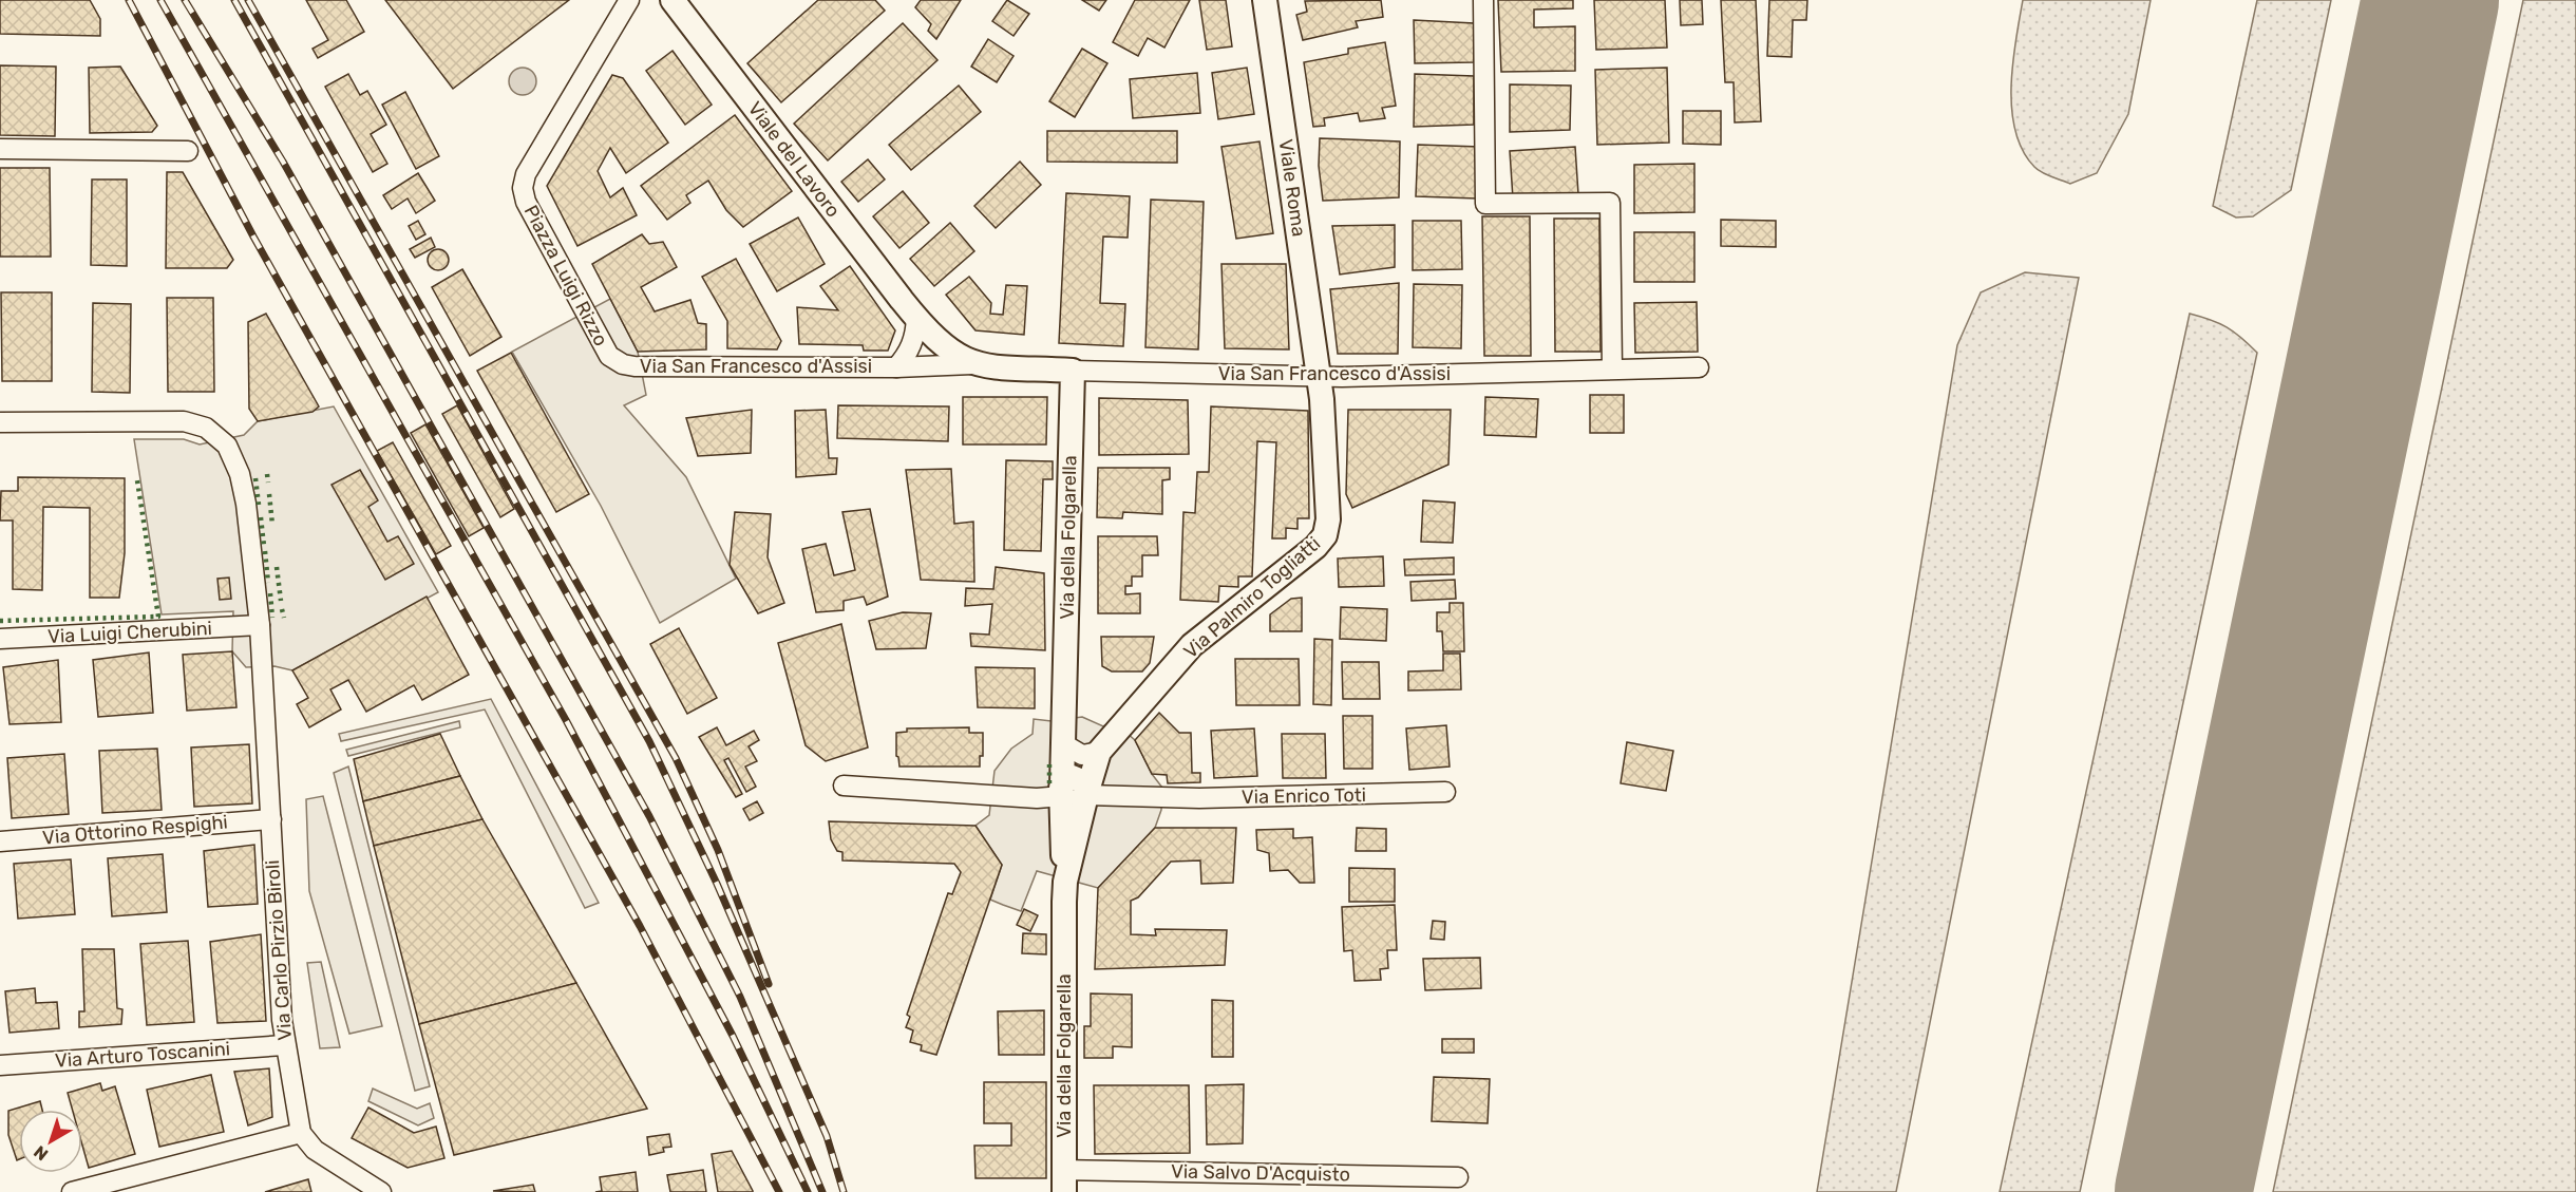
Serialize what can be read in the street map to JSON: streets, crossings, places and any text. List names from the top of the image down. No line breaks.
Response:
{"streets":{"street":["Viale del Lavoro","Viale Roma","Piazza Luigi Rizzo","Via San Francesco d'Assisi","Via della Folgarella","Via Palmiro Togliatti","Via Luigi Cherubini","Via Enrico Toti","Via Ottorino Respighi","Via Carlo Pirzio Biroli","Via Arturo Toscanini","Via Salvo D'Acquisto"]},"crossings":[["Viale del Lavoro","Via San Francesco d'Assisi"],["Viale Roma","Via San Francesco d'Assisi"],["Viale Roma","Via Palmiro Togliatti"],["Piazza Luigi Rizzo","Via San Francesco d'Assisi"],["Via San Francesco d'Assisi","Via della Folgarella"],["Via San Francesco d'Assisi","Via Palmiro Togliatti"],["Via della Folgarella","Via Salvo D'Acquisto"],["Via Luigi Cherubini","Via Carlo Pirzio Biroli"],["Via Ottorino Respighi","Via Carlo Pirzio Biroli"],["Via Carlo Pirzio Biroli","Via Arturo Toscanini"]],"north":"bottom left"}
